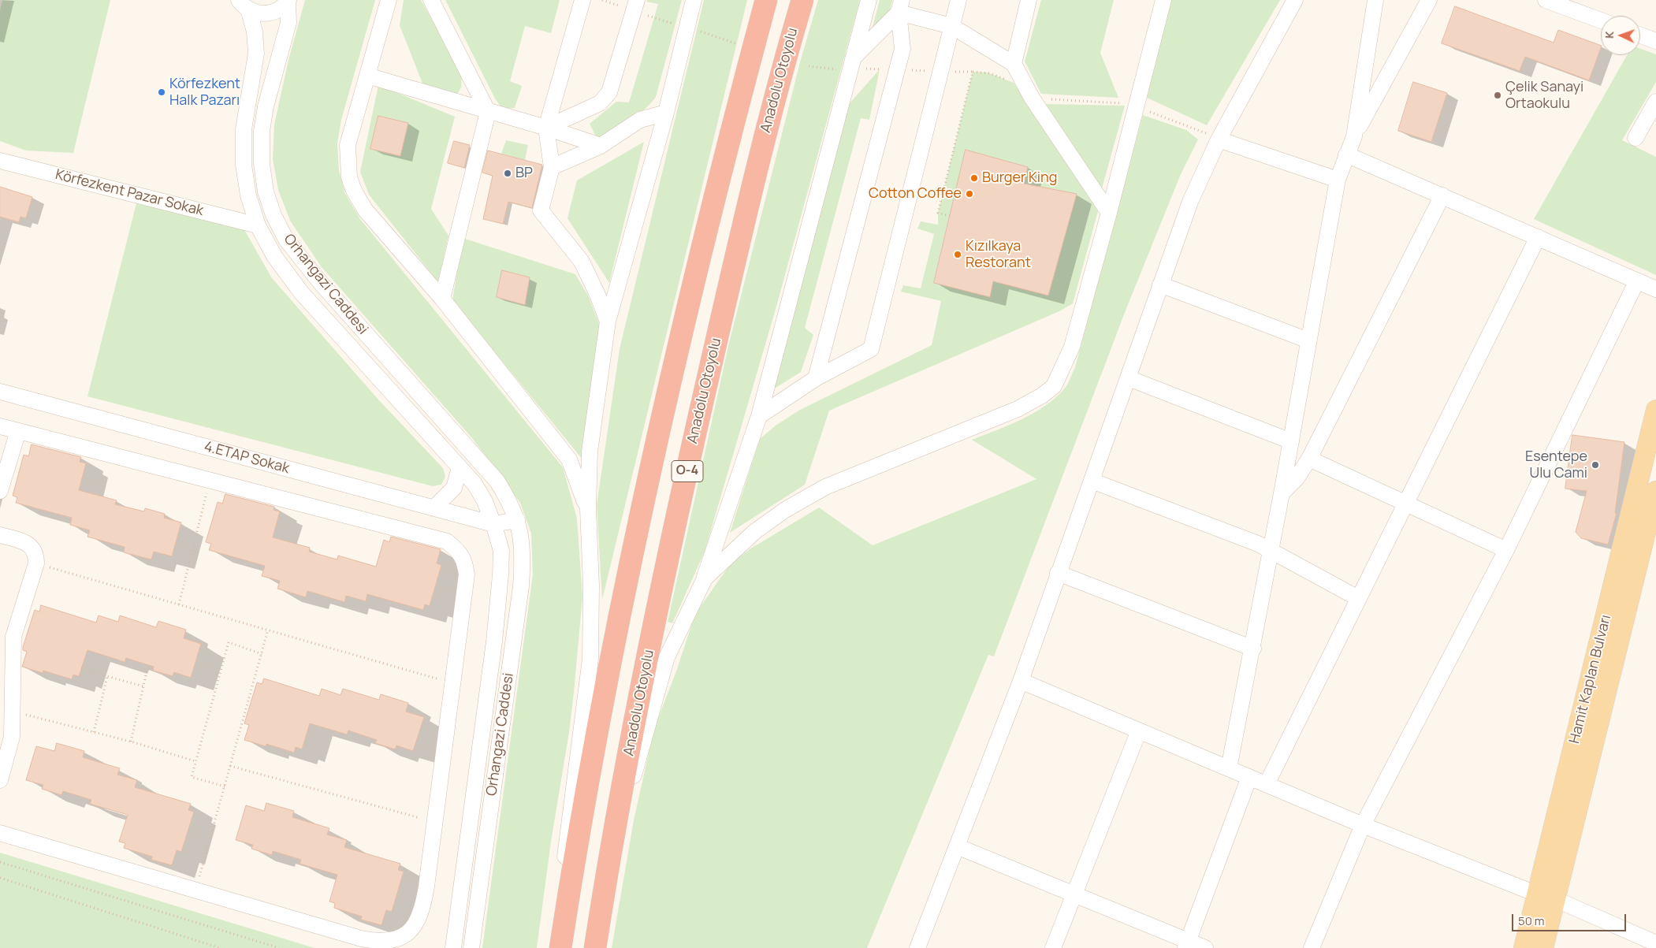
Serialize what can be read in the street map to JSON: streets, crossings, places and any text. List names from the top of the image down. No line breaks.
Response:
{"streets":{"highway":["Anadolu Otoyolu","O-4"],"main road":["Hamit Kaplan Bulvarı"],"street":["Körfezkent Pazar Sokak","Orhangazi Caddesi","4.ETAP Sokak"]},"crossings":[["Körfezkent Pazar Sokak","Orhangazi Caddesi"],["Orhangazi Caddesi","4.ETAP Sokak"]],"places":["Körfezkent Halk Pazarı","Çelik Sanayi Ortaokulu","BP","Burger King","Cotton Coffee","Kızılkaya Restorant","Esentepe Ulu Cami"],"scale_bar":"50 m","north":"left"}
